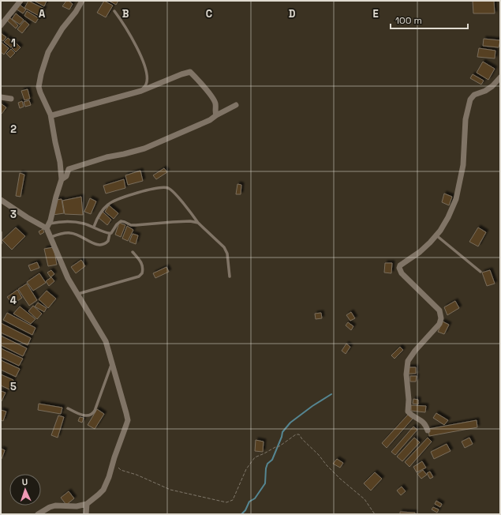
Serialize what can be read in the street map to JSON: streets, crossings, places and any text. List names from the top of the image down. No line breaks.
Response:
{"scale_bar":"100 m","north":"top","grid":{"columns":["A","B","C","D","E"],"rows":["1","2","3","4","5"]}}
